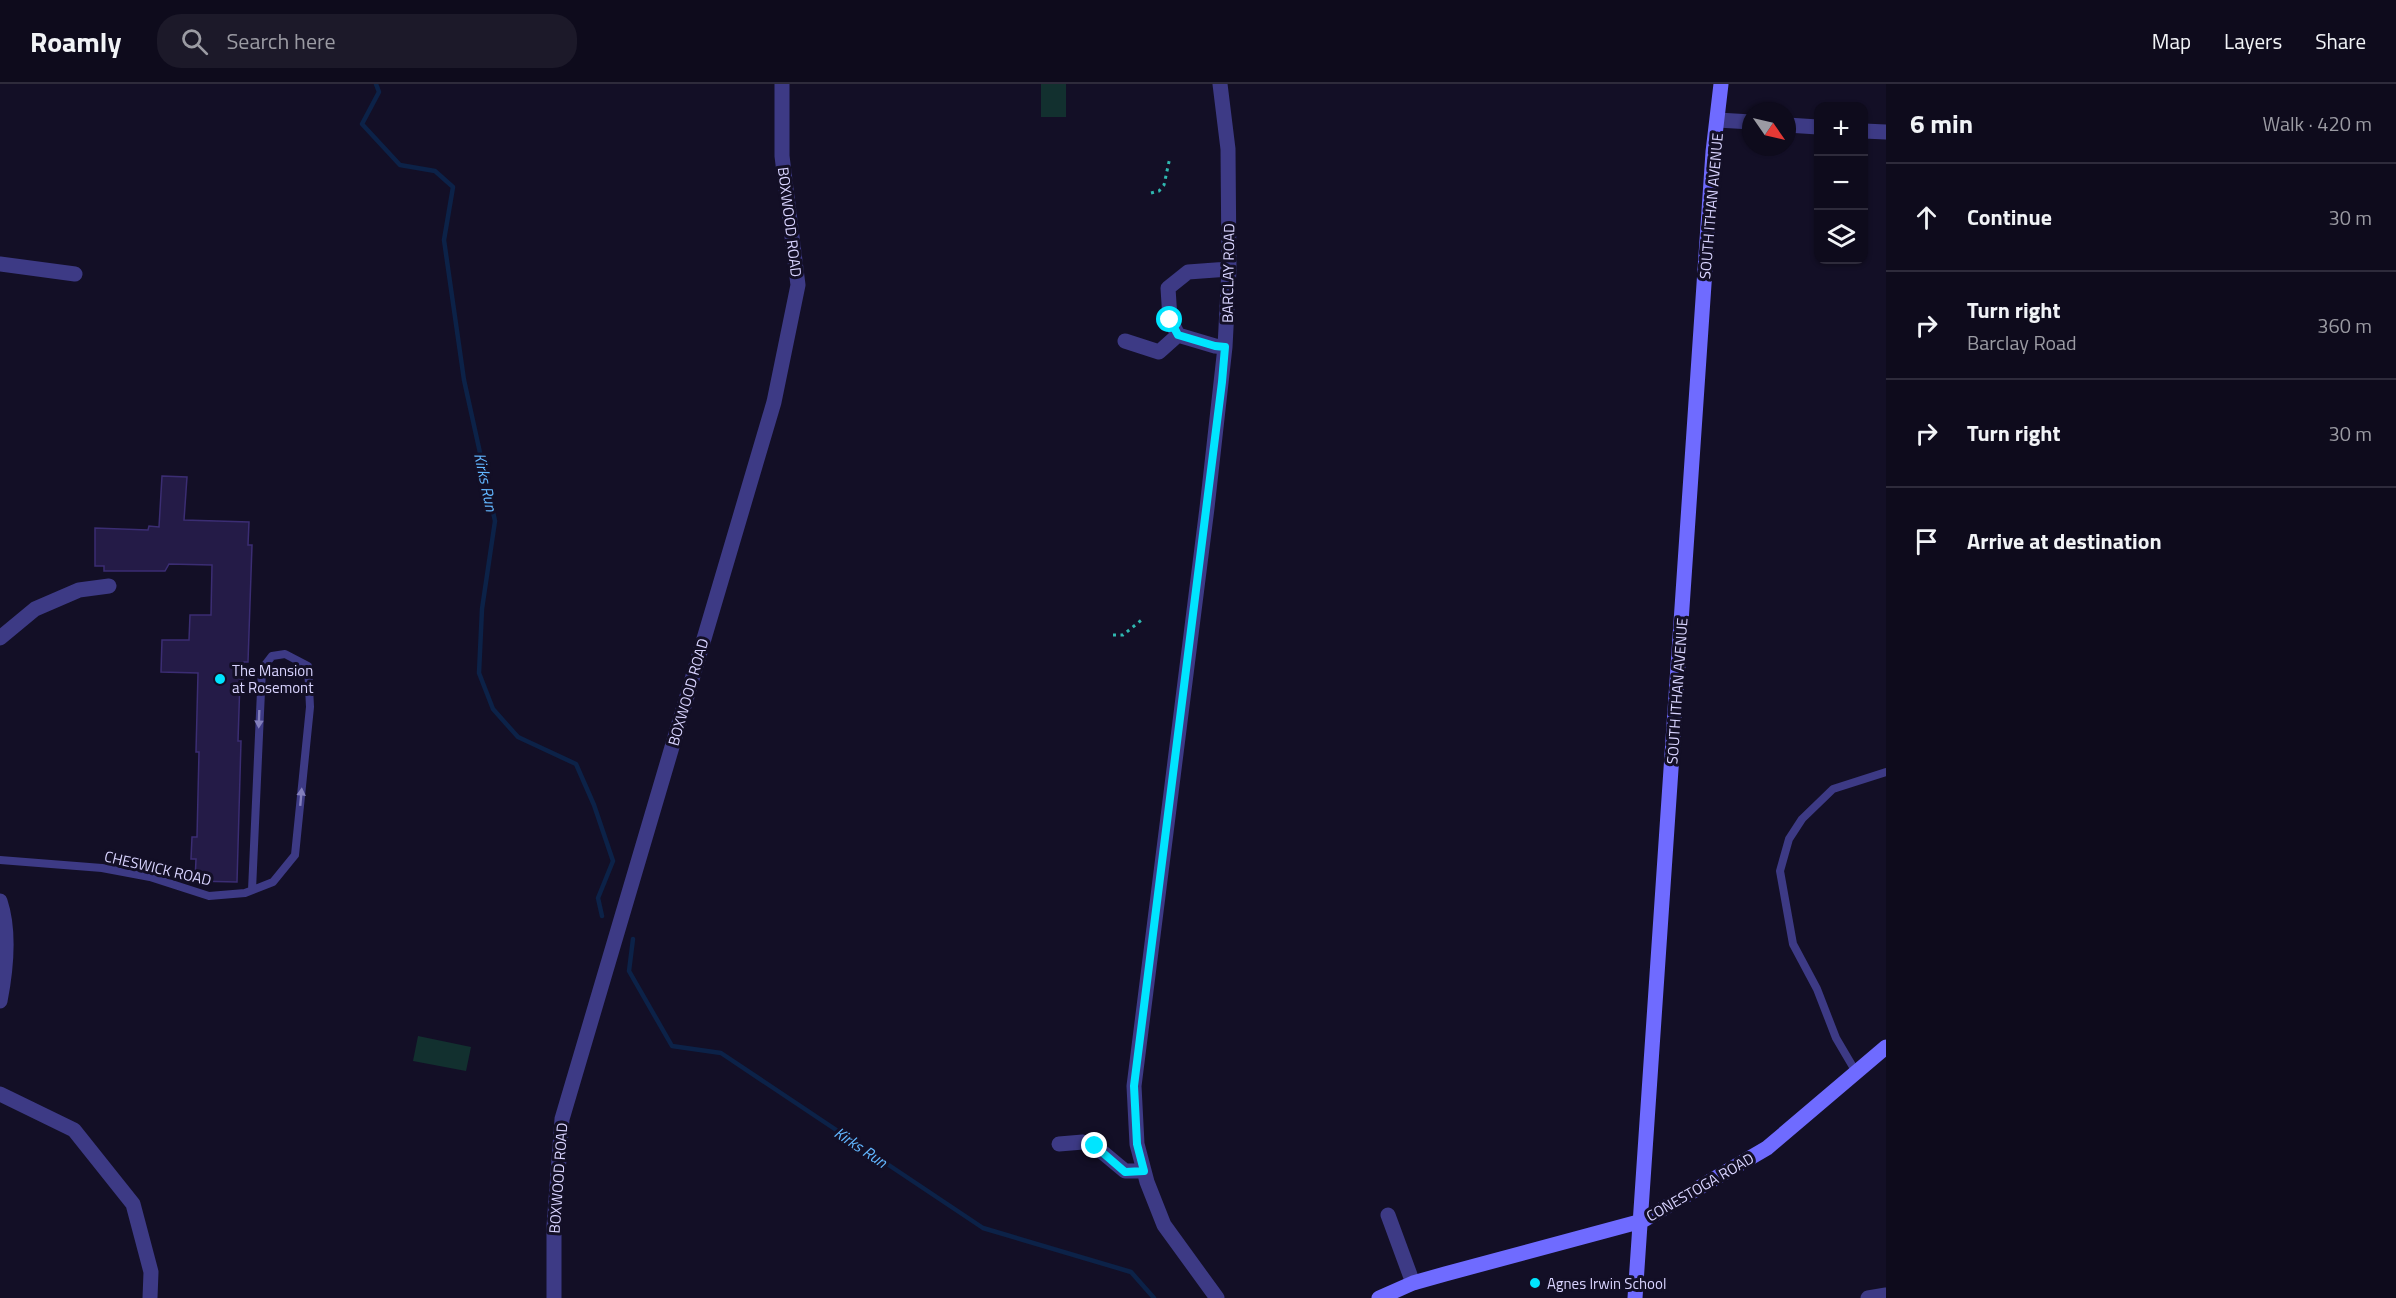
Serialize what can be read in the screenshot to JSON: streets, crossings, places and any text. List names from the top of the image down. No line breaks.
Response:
{"streets":{"street":["SOUTH ITHAN AVENUE","BOXWOOD ROAD","BARCLAY ROAD","CONESTOGA ROAD"],"lane":["CHESWICK ROAD"]},"crossings":[["SOUTH ITHAN AVENUE","CONESTOGA ROAD"]],"water":["Kirks Run"],"places":["The Mansion at Rosemont","Agnes Irwin School"],"north":"bottom right","page":{"header":"Roamly","search":"Search here","nav":["Map","Layers","Share"],"heading":["6 min","Walk · 420 m"],"map_buttons":["+","−"],"list":[["Continue","30 m"],["Turn right","Barclay Road","360 m"],["Turn right","30 m"],"Arrive at destination"]}}
